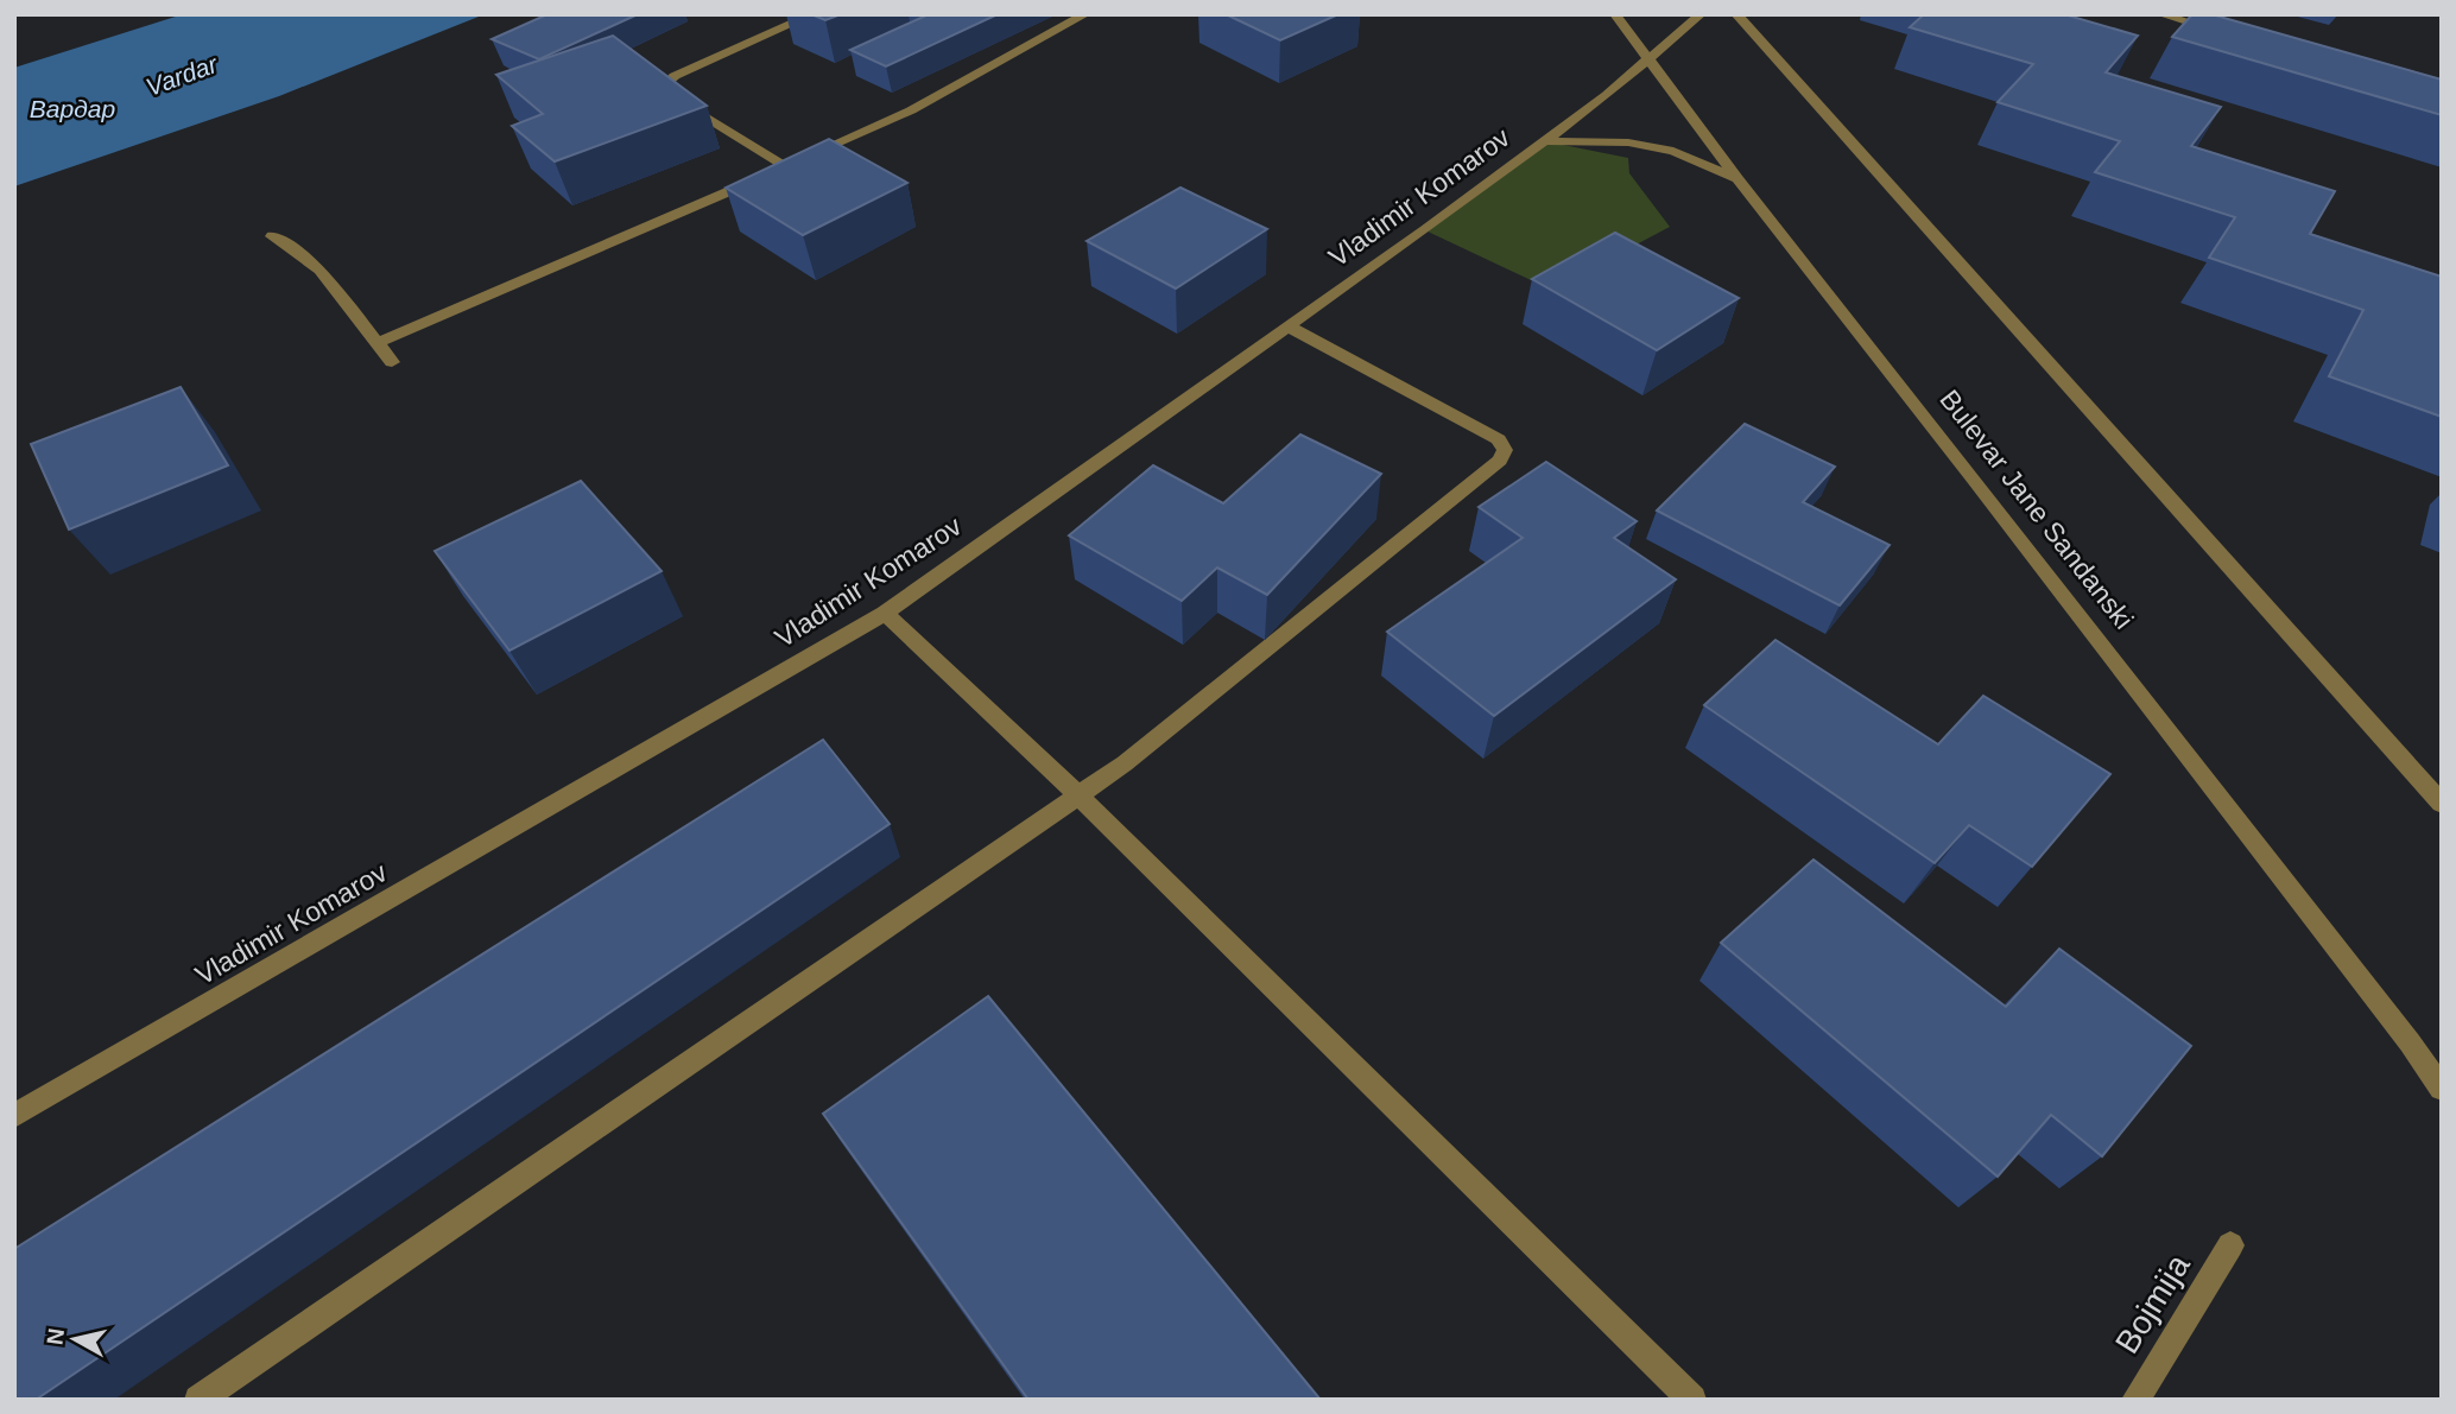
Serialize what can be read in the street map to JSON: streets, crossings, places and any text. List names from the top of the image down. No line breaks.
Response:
{"streets":{"street":["Vladimir Komarov","Bulevar Jane Sandanski","Bojmija"]},"crossings":[["Vladimir Komarov","Bulevar Jane Sandanski"]],"water":["Vardar","Вардар"],"north":"left"}
